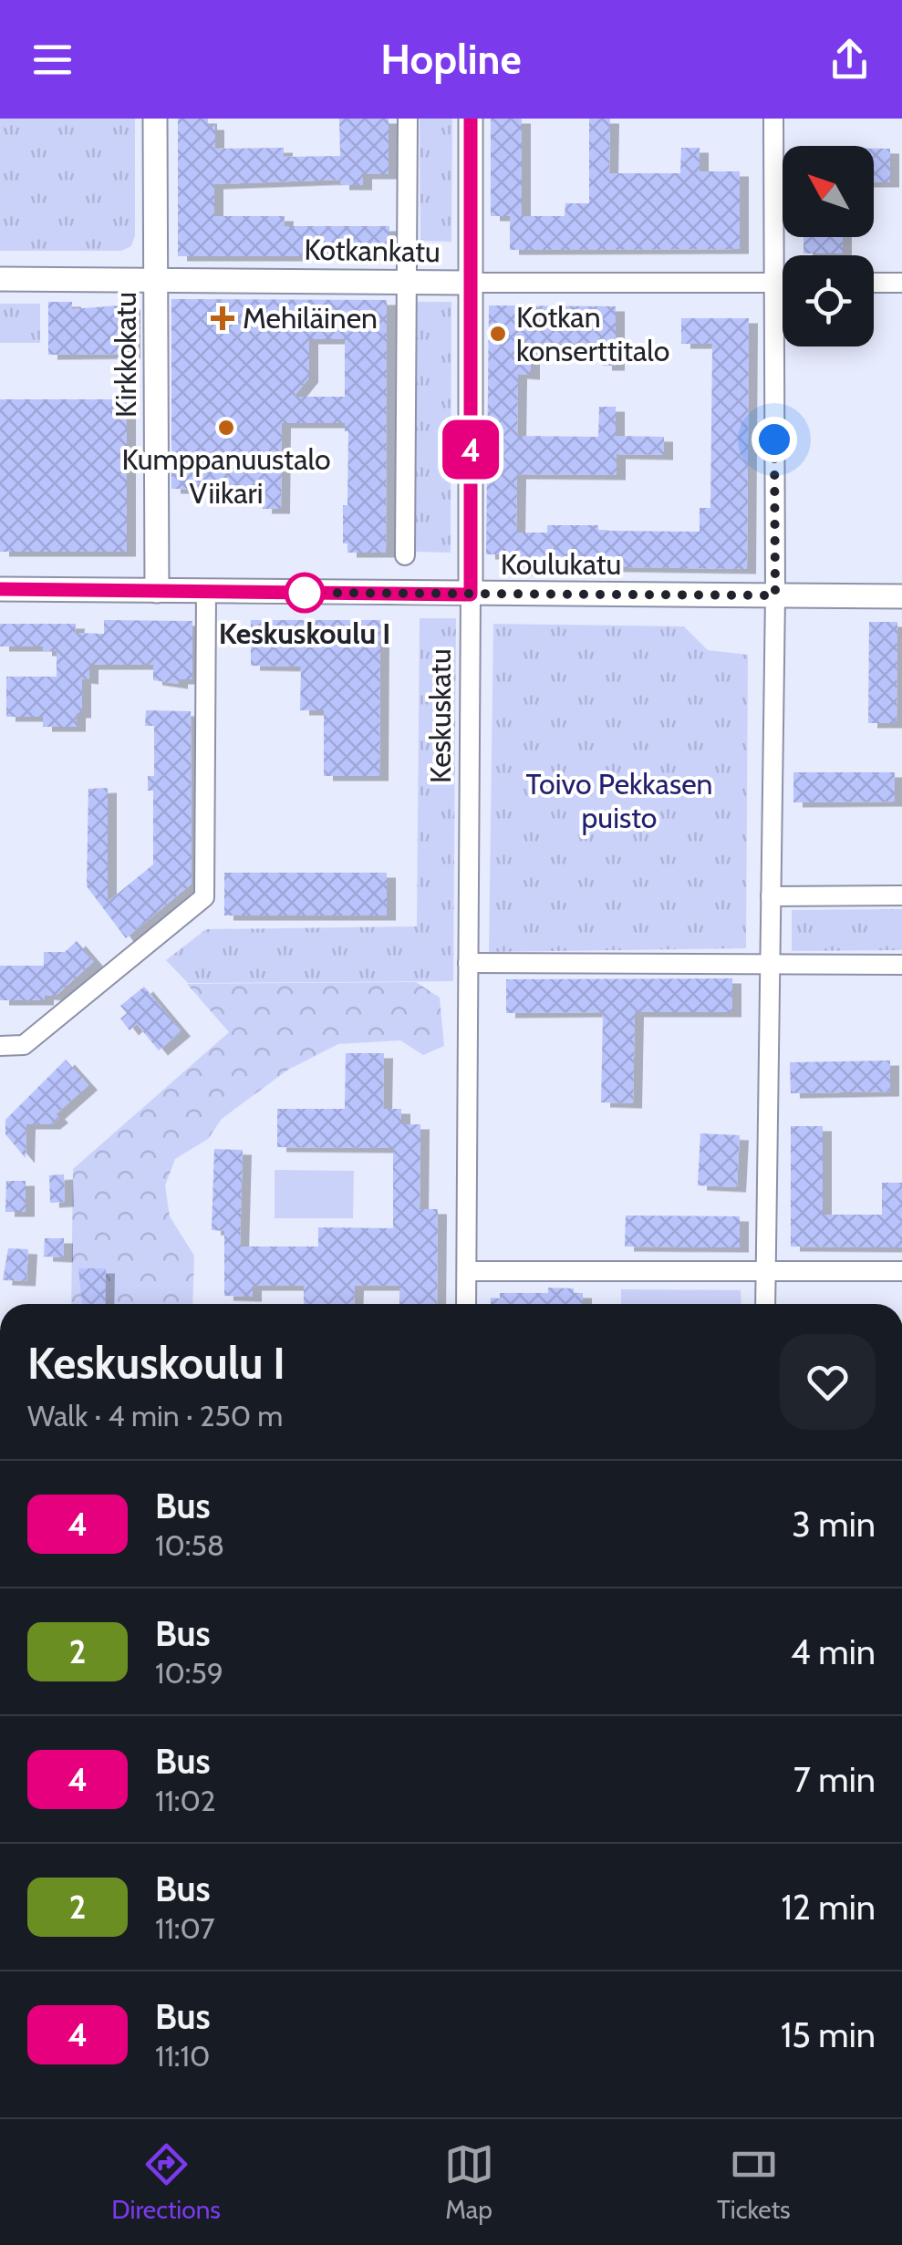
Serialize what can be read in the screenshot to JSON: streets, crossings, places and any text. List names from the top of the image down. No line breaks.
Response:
{"streets":{"main road":["Kotkankatu","Kirkkokatu","Koulukatu","Keskuskatu"]},"crossings":[["Kotkankatu","Kirkkokatu"],["Kotkankatu","Keskuskatu"],["Kirkkokatu","Koulukatu"],["Koulukatu","Keskuskatu"]],"parks":["Toivo Pekkasen puisto"],"places":{"health":["Mehiläinen"],"other":["Kotkan konserttitalo","Kumppanuustalo Viikari","Keskuskoulu I"]},"lines":["bus line 4"],"north":"top left","page":{"header":"Hopline","on_map":"4","heading":["Keskuskoulu I","Walk · 4 min · 250 m"],"list":[{"mark":"4","name":"Bus","note":"10:58","value":"3 min"},{"mark":"2","name":"Bus","note":"10:59","value":"4 min"},{"mark":"4","name":"Bus","note":"11:02","value":"7 min"},{"mark":"2","name":"Bus","note":"11:07","value":"12 min"},{"mark":"4","name":"Bus","note":"11:10","value":"15 min"}],"tabs":["Directions","Map","Tickets"]}}
